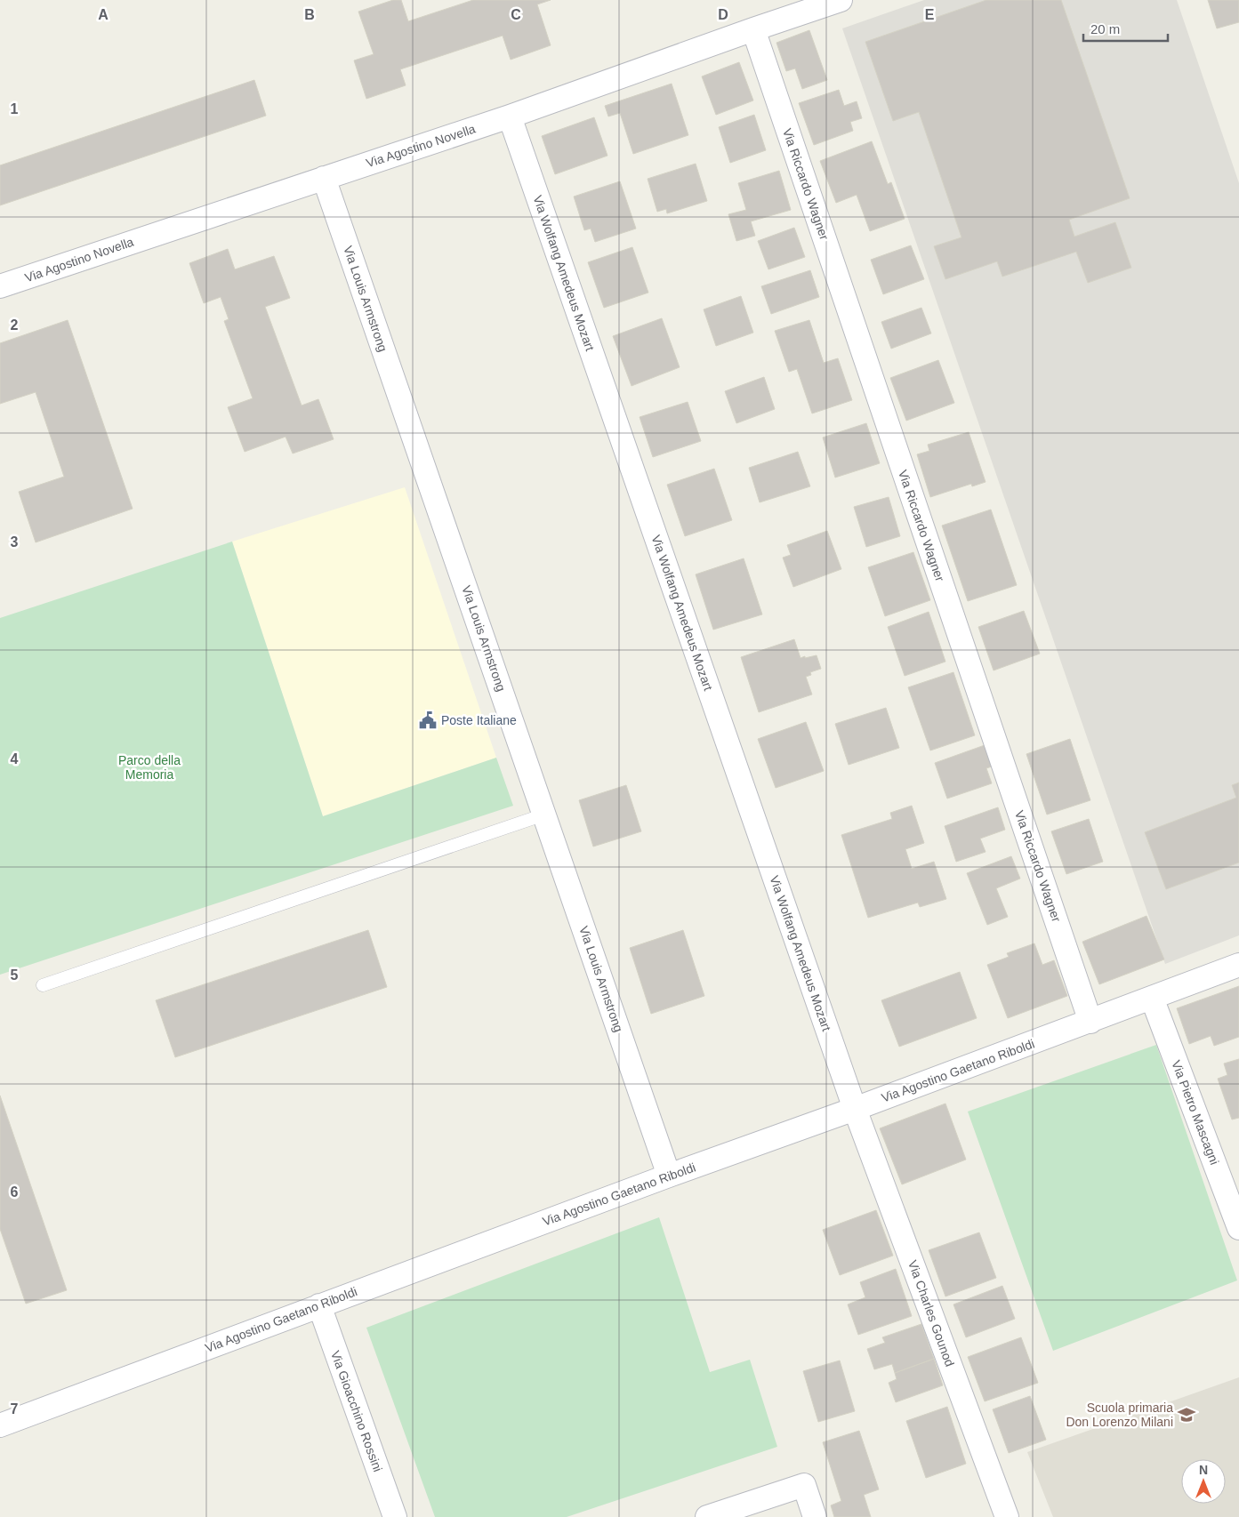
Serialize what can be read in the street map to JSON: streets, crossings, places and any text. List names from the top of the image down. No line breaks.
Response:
{"streets":{"street":["Via Agostino Novella","Via Riccardo Wagner","Via Wolfang Amedeus Mozart","Via Louis Armstrong","Via Agostino Gaetano Riboldi","Via Pietro Mascagni","Via Charles Gounod","Via Gioacchino Rossini"]},"crossings":[["Via Agostino Novella","Via Riccardo Wagner"],["Via Agostino Novella","Via Wolfang Amedeus Mozart"],["Via Agostino Novella","Via Louis Armstrong"],["Via Riccardo Wagner","Via Agostino Gaetano Riboldi"],["Via Wolfang Amedeus Mozart","Via Agostino Gaetano Riboldi"],["Via Wolfang Amedeus Mozart","Via Charles Gounod"],["Via Louis Armstrong","Via Agostino Gaetano Riboldi"],["Via Agostino Gaetano Riboldi","Via Pietro Mascagni"],["Via Agostino Gaetano Riboldi","Via Charles Gounod"],["Via Agostino Gaetano Riboldi","Via Gioacchino Rossini"]],"parks":["Parco della Memoria"],"places":{"public building":["Poste Italiane"],"school or university":["Scuola primaria Don Lorenzo Milani"]},"scale_bar":"20 m","north":"top","grid":{"columns":["A","B","C","D","E"],"rows":["1","2","3","4","5","6","7"]}}
